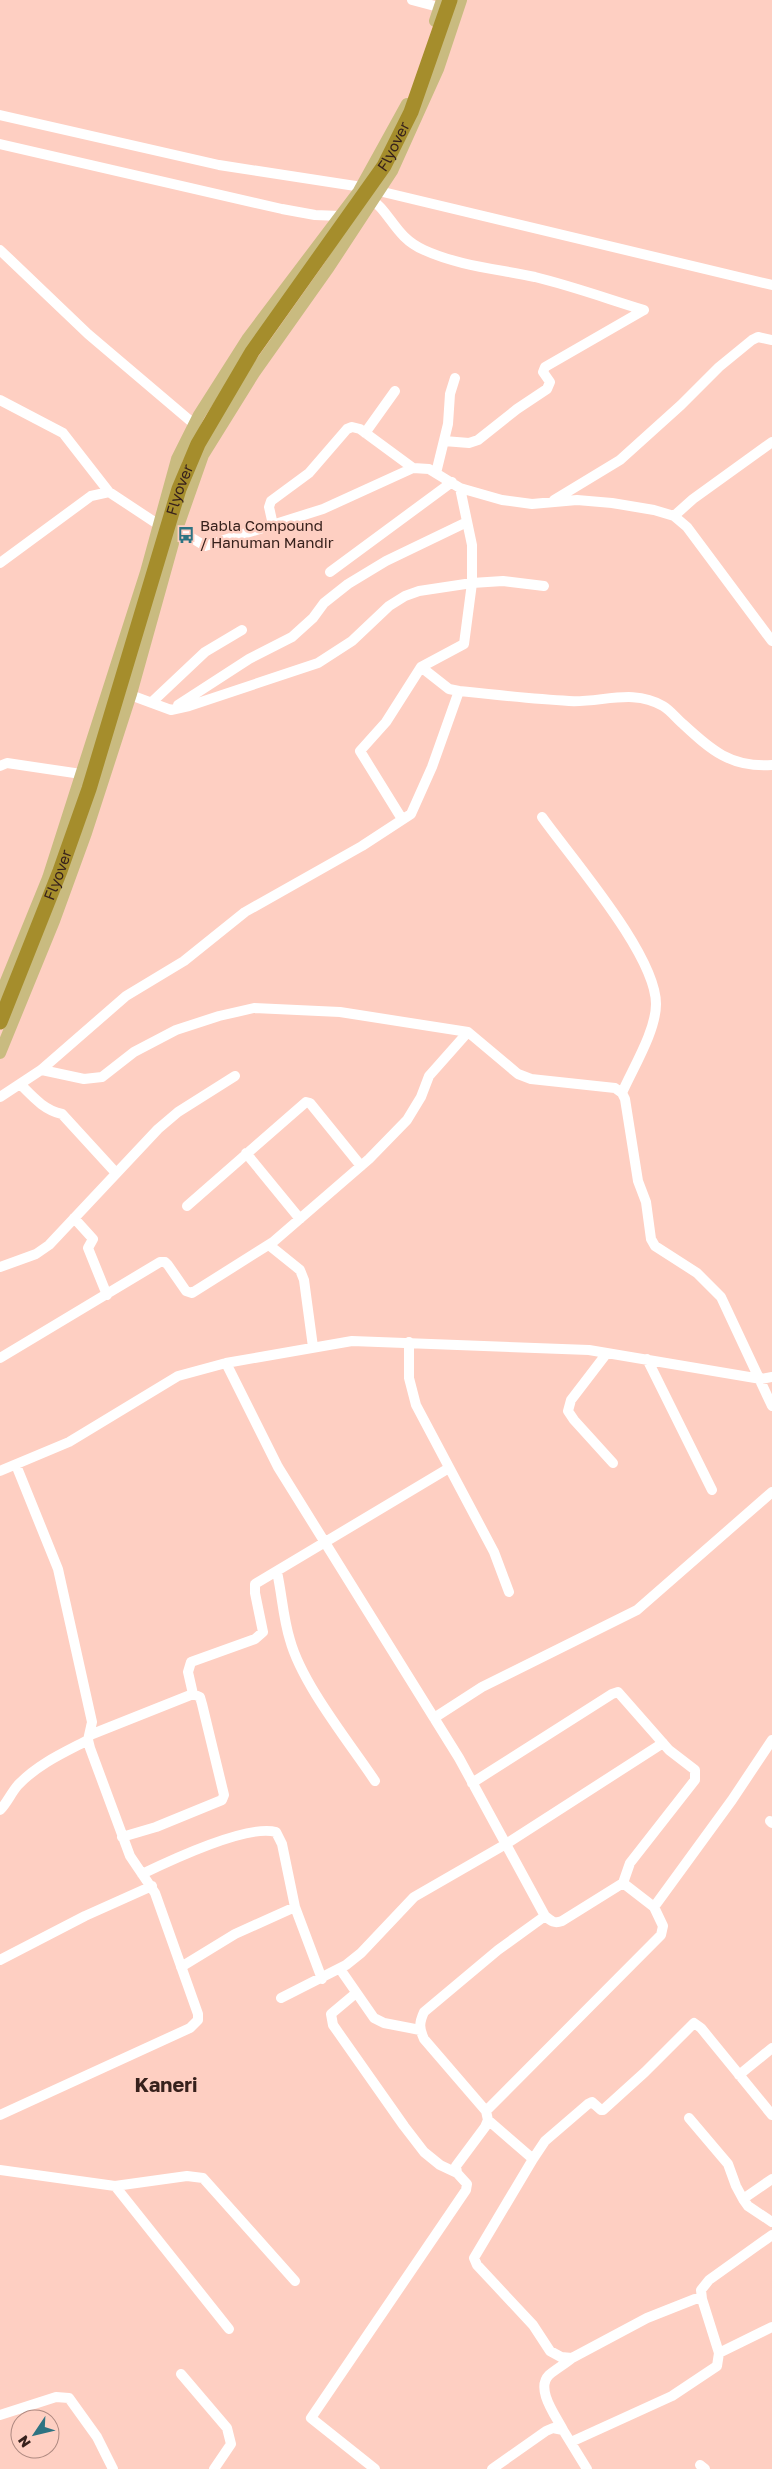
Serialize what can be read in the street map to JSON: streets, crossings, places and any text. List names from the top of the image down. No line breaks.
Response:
{"streets":{"highway":["Flyover"]},"districts":["Kaneri"],"places":{"bus stop":["Babla Compound / Hanuman Mandir"]},"north":"bottom left"}
